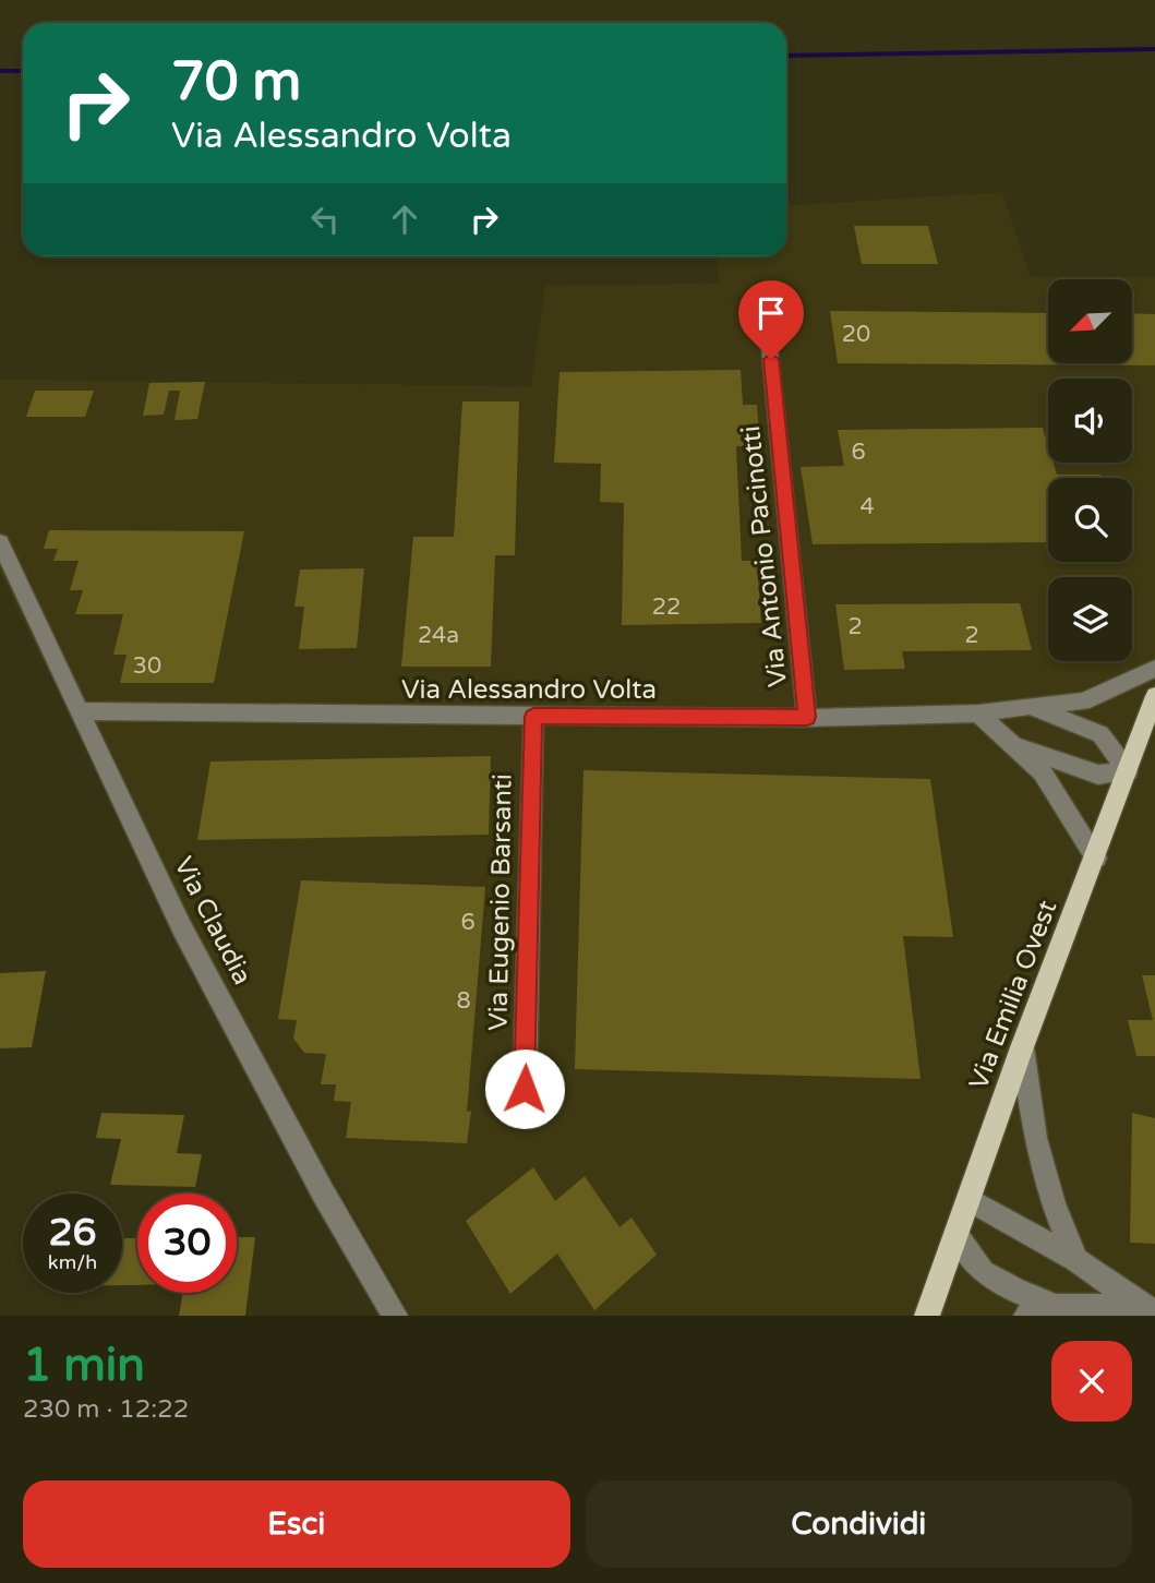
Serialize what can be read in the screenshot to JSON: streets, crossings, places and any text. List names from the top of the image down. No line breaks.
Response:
{"streets":{"main road":["Via Emilia Ovest"],"street":["Via Antonio Pacinotti","Via Alessandro Volta","Via Eugenio Barsanti","Via Claudia"]},"crossings":[["Via Antonio Pacinotti","Via Alessandro Volta"],["Via Alessandro Volta","Via Eugenio Barsanti"],["Via Alessandro Volta","Via Claudia"]],"house_numbers":["20","6","4","22","2","24a","2","30","6","8"],"north":"bottom left","page":{"turn":["70 m","Via Alessandro Volta"],"speed":"26 km/h","limit":"30","heading":["1 min","230 m · 12:22"],"buttons":["Esci","Condividi"]}}
